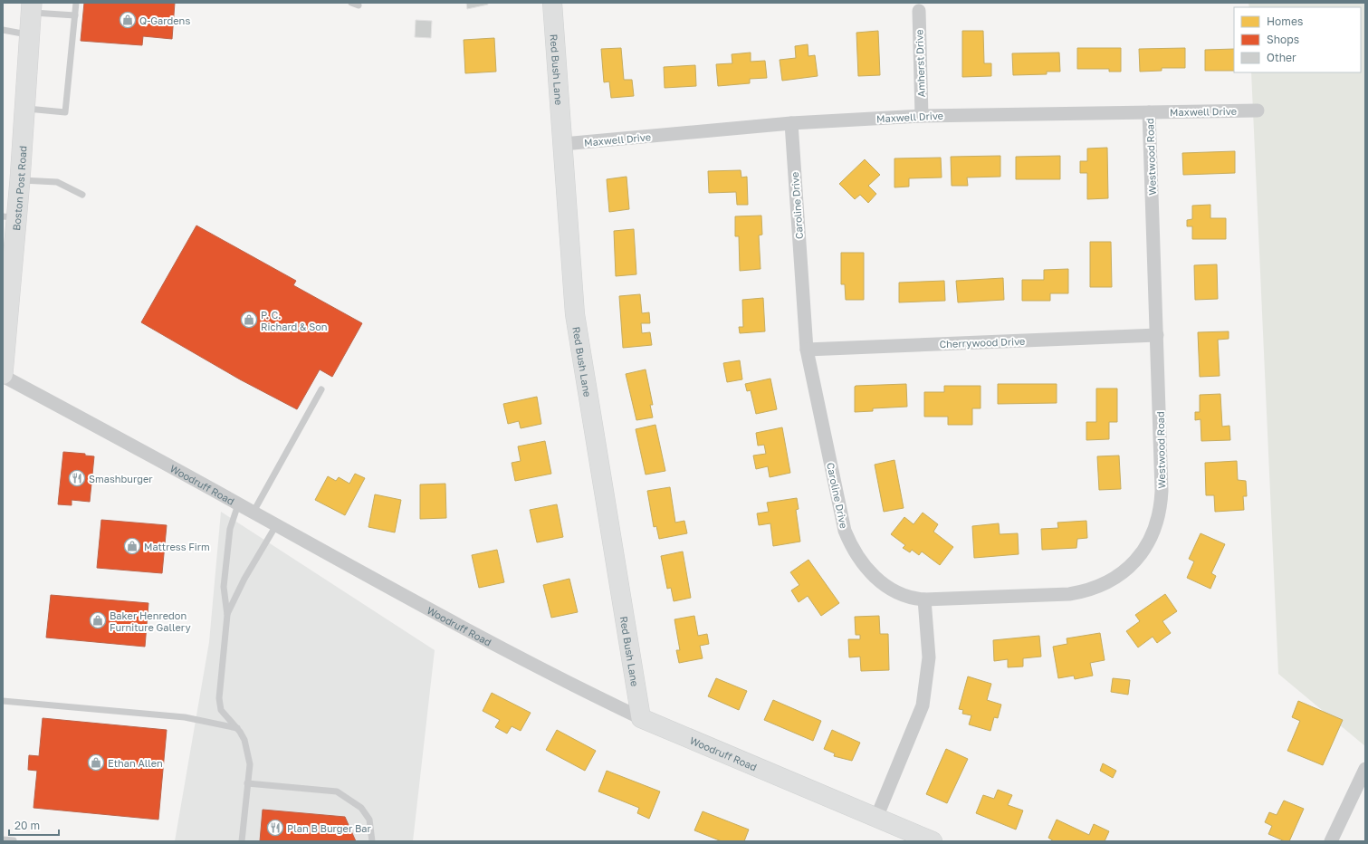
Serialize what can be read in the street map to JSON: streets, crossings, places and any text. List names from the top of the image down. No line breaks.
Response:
{"streets":{"main road":["Boston Post Road"],"street":["Amherst Drive","Red Bush Lane","Maxwell Drive","Westwood Road","Caroline Drive","Cherrywood Drive","Woodruff Road"]},"crossings":[["Amherst Drive","Maxwell Drive"],["Red Bush Lane","Maxwell Drive"],["Red Bush Lane","Woodruff Road"],["Maxwell Drive","Westwood Road"],["Maxwell Drive","Caroline Drive"],["Westwood Road","Caroline Drive"],["Westwood Road","Cherrywood Drive"],["Boston Post Road","Woodruff Road"],["Caroline Drive","Cherrywood Drive"]],"places":{"shop":["Q-Gardens","P. C. Richard & Son","Mattress Firm","Baker Henredon Furniture Gallery","Ethan Allen"],"restaurant":["Smashburger","Plan B Burger Bar"]},"legend":["Homes","Shops","Other"],"scale_bar":"20 m"}
